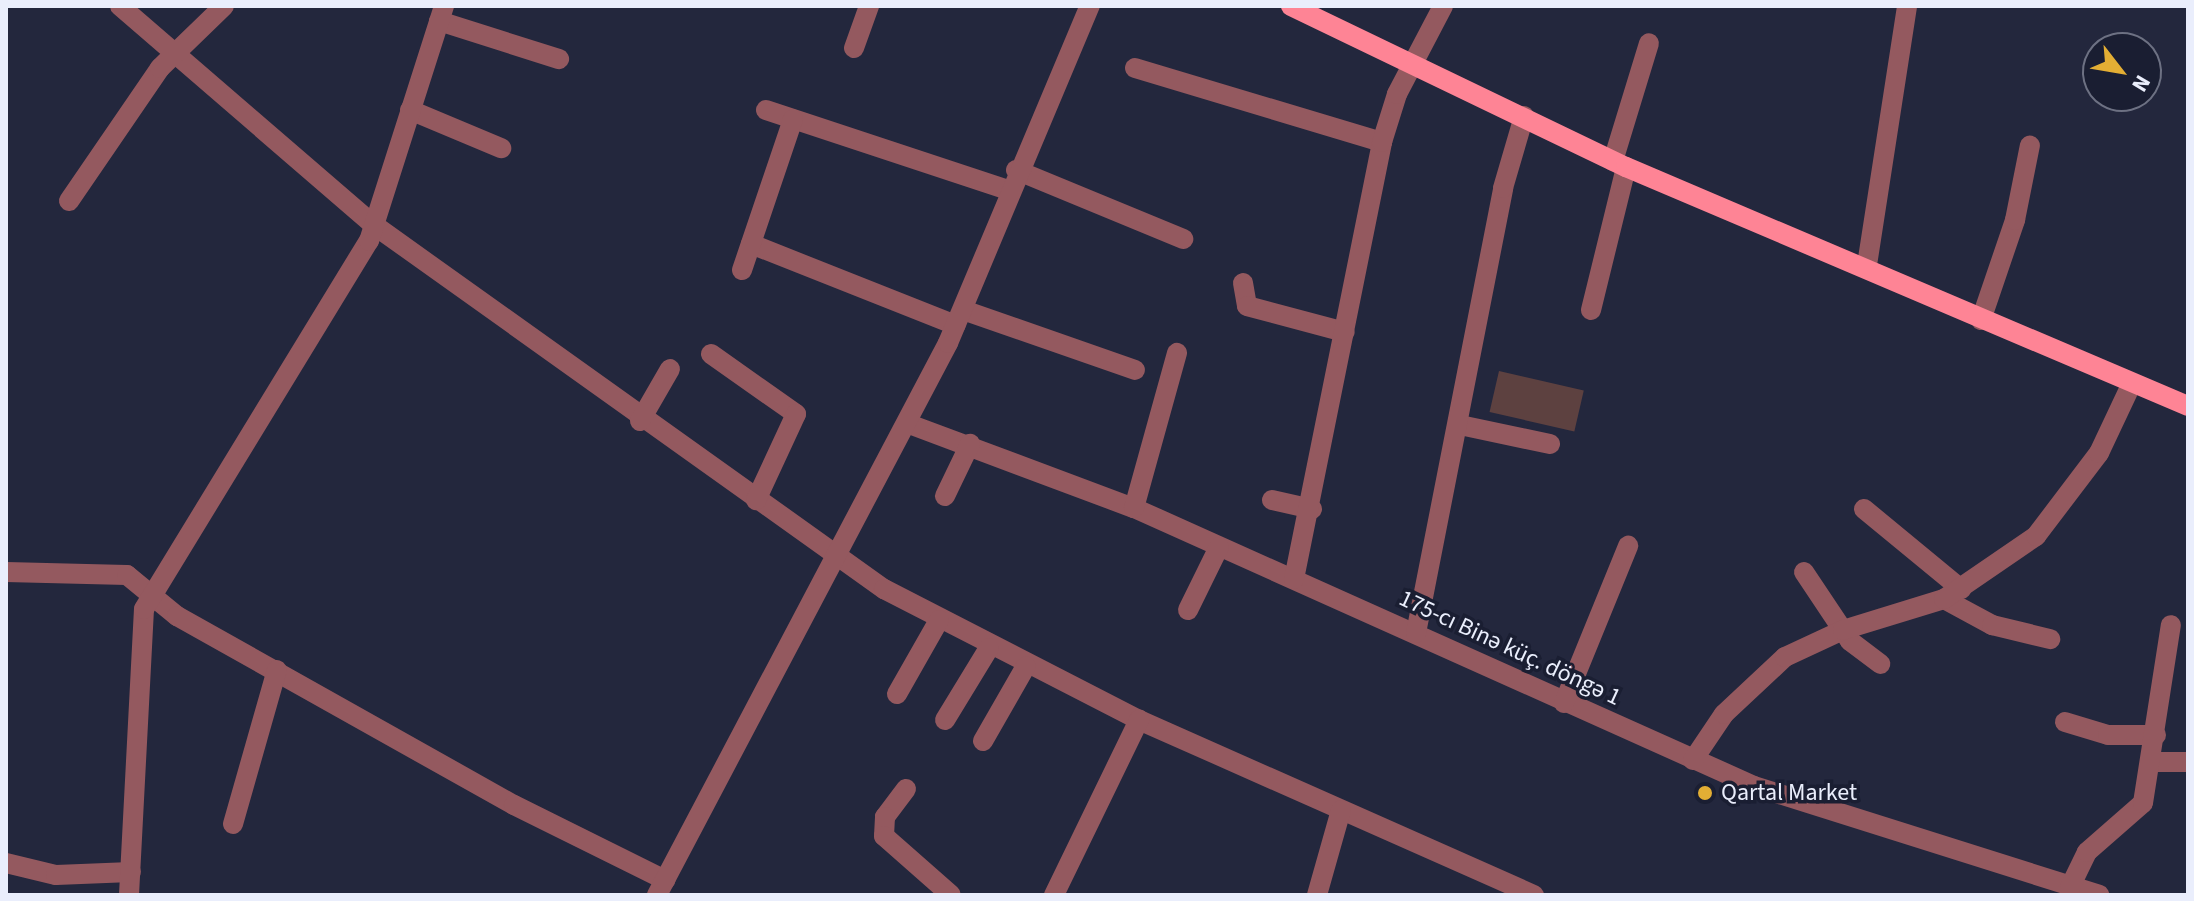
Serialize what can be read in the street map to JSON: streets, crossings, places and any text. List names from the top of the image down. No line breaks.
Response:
{"streets":{"street":["175-cı Binə küç. döngə 1"]},"places":["Qartal Market"],"north":"bottom right"}
